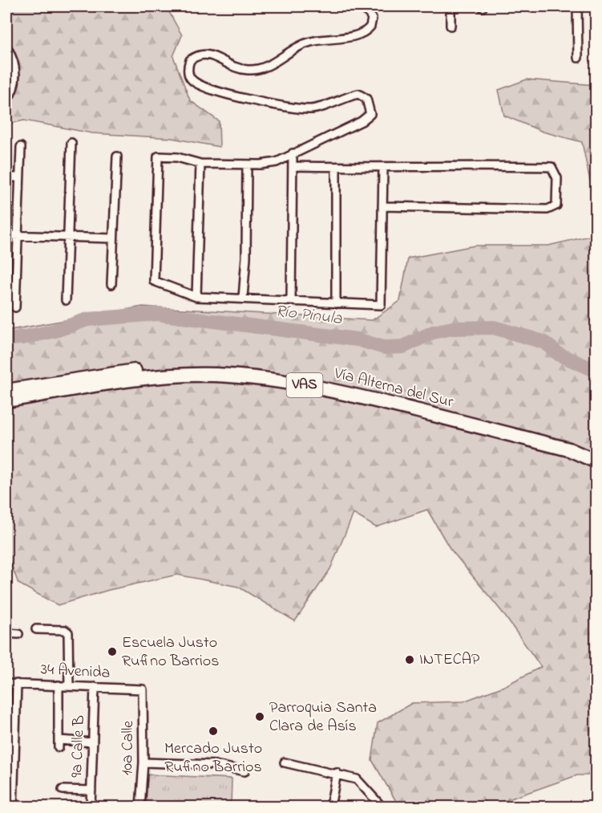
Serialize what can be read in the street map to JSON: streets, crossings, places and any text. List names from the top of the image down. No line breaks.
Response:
{"streets":{"highway":["VAS","Vía Alterna del Sur"],"street":["34 Avenida","9a Calle B","10a Calle"]},"crossings":[["34 Avenida","9a Calle B"],["34 Avenida","10a Calle"]],"water":["Río Pinula"],"places":["Escuela Justo Rufino Barrios","INTECAP","Parroquia Santa Clara de Asís","Mercado Justo Rufino Barrios"]}
